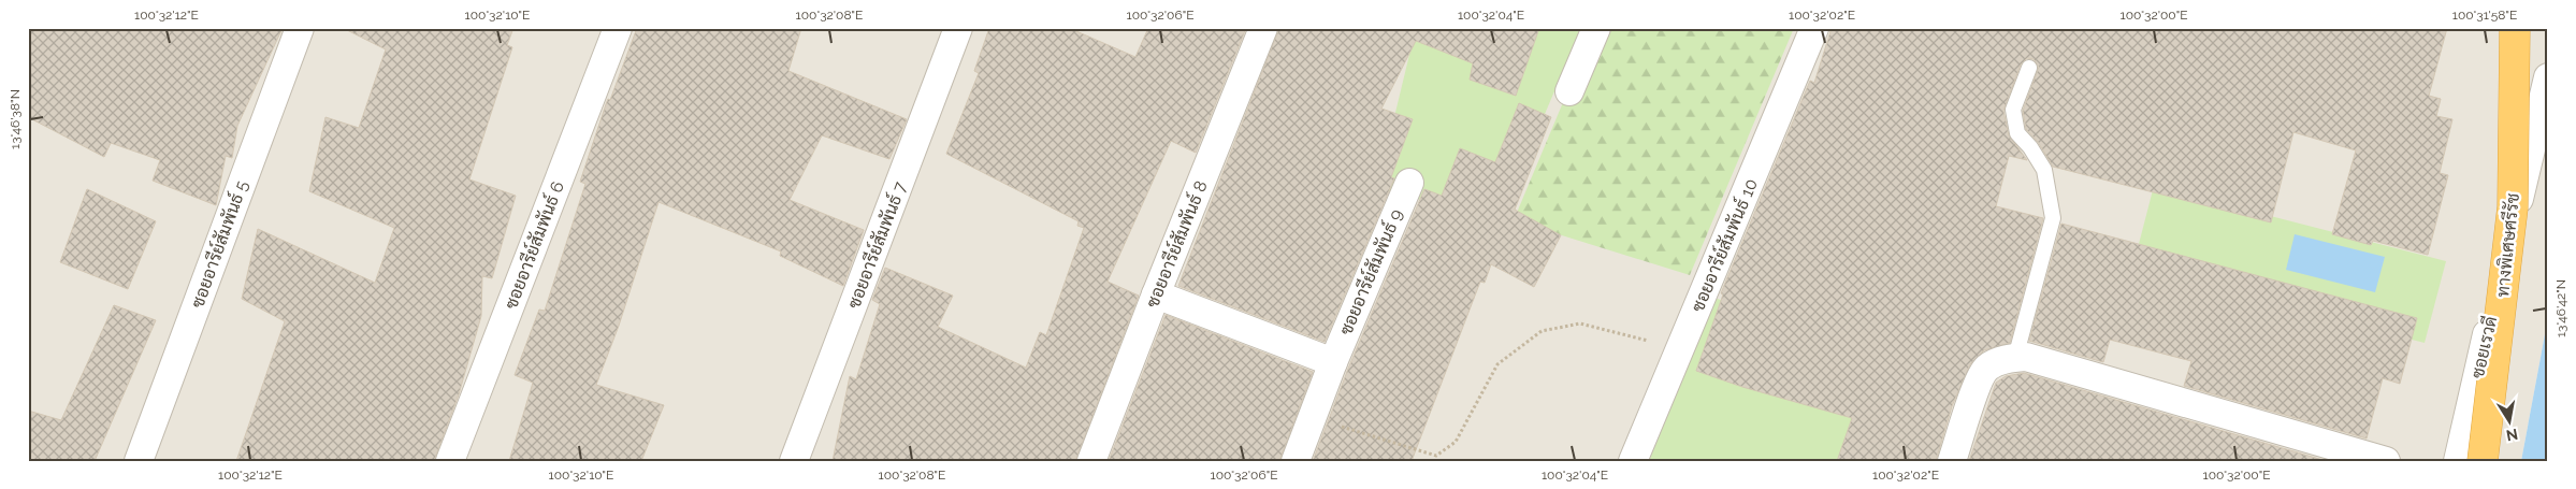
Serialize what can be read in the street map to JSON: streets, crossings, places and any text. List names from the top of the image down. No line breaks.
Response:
{"streets":{"highway":["ทางพิเศษศรีรัช"],"street":["ซอยอารีย์สัมพันธ์ 5","ซอยอารีย์สัมพันธ์ 8","ซอยอารีย์สัมพันธ์ 6","ซอยอารีย์สัมพันธ์ 7","ซอยอารีย์สัมพันธ์ 10","ซอยอารีย์สัมพันธ์ 9","ซอยเรวดี"]},"north":"bottom","coordinates":["100°32'12\"E","100°32'10\"E","100°32'08\"E","100°32'06\"E","100°32'04\"E","100°32'02\"E","100°32'00\"E","100°31'58\"E","13°46'38\"N","13°46'42\"N"]}
